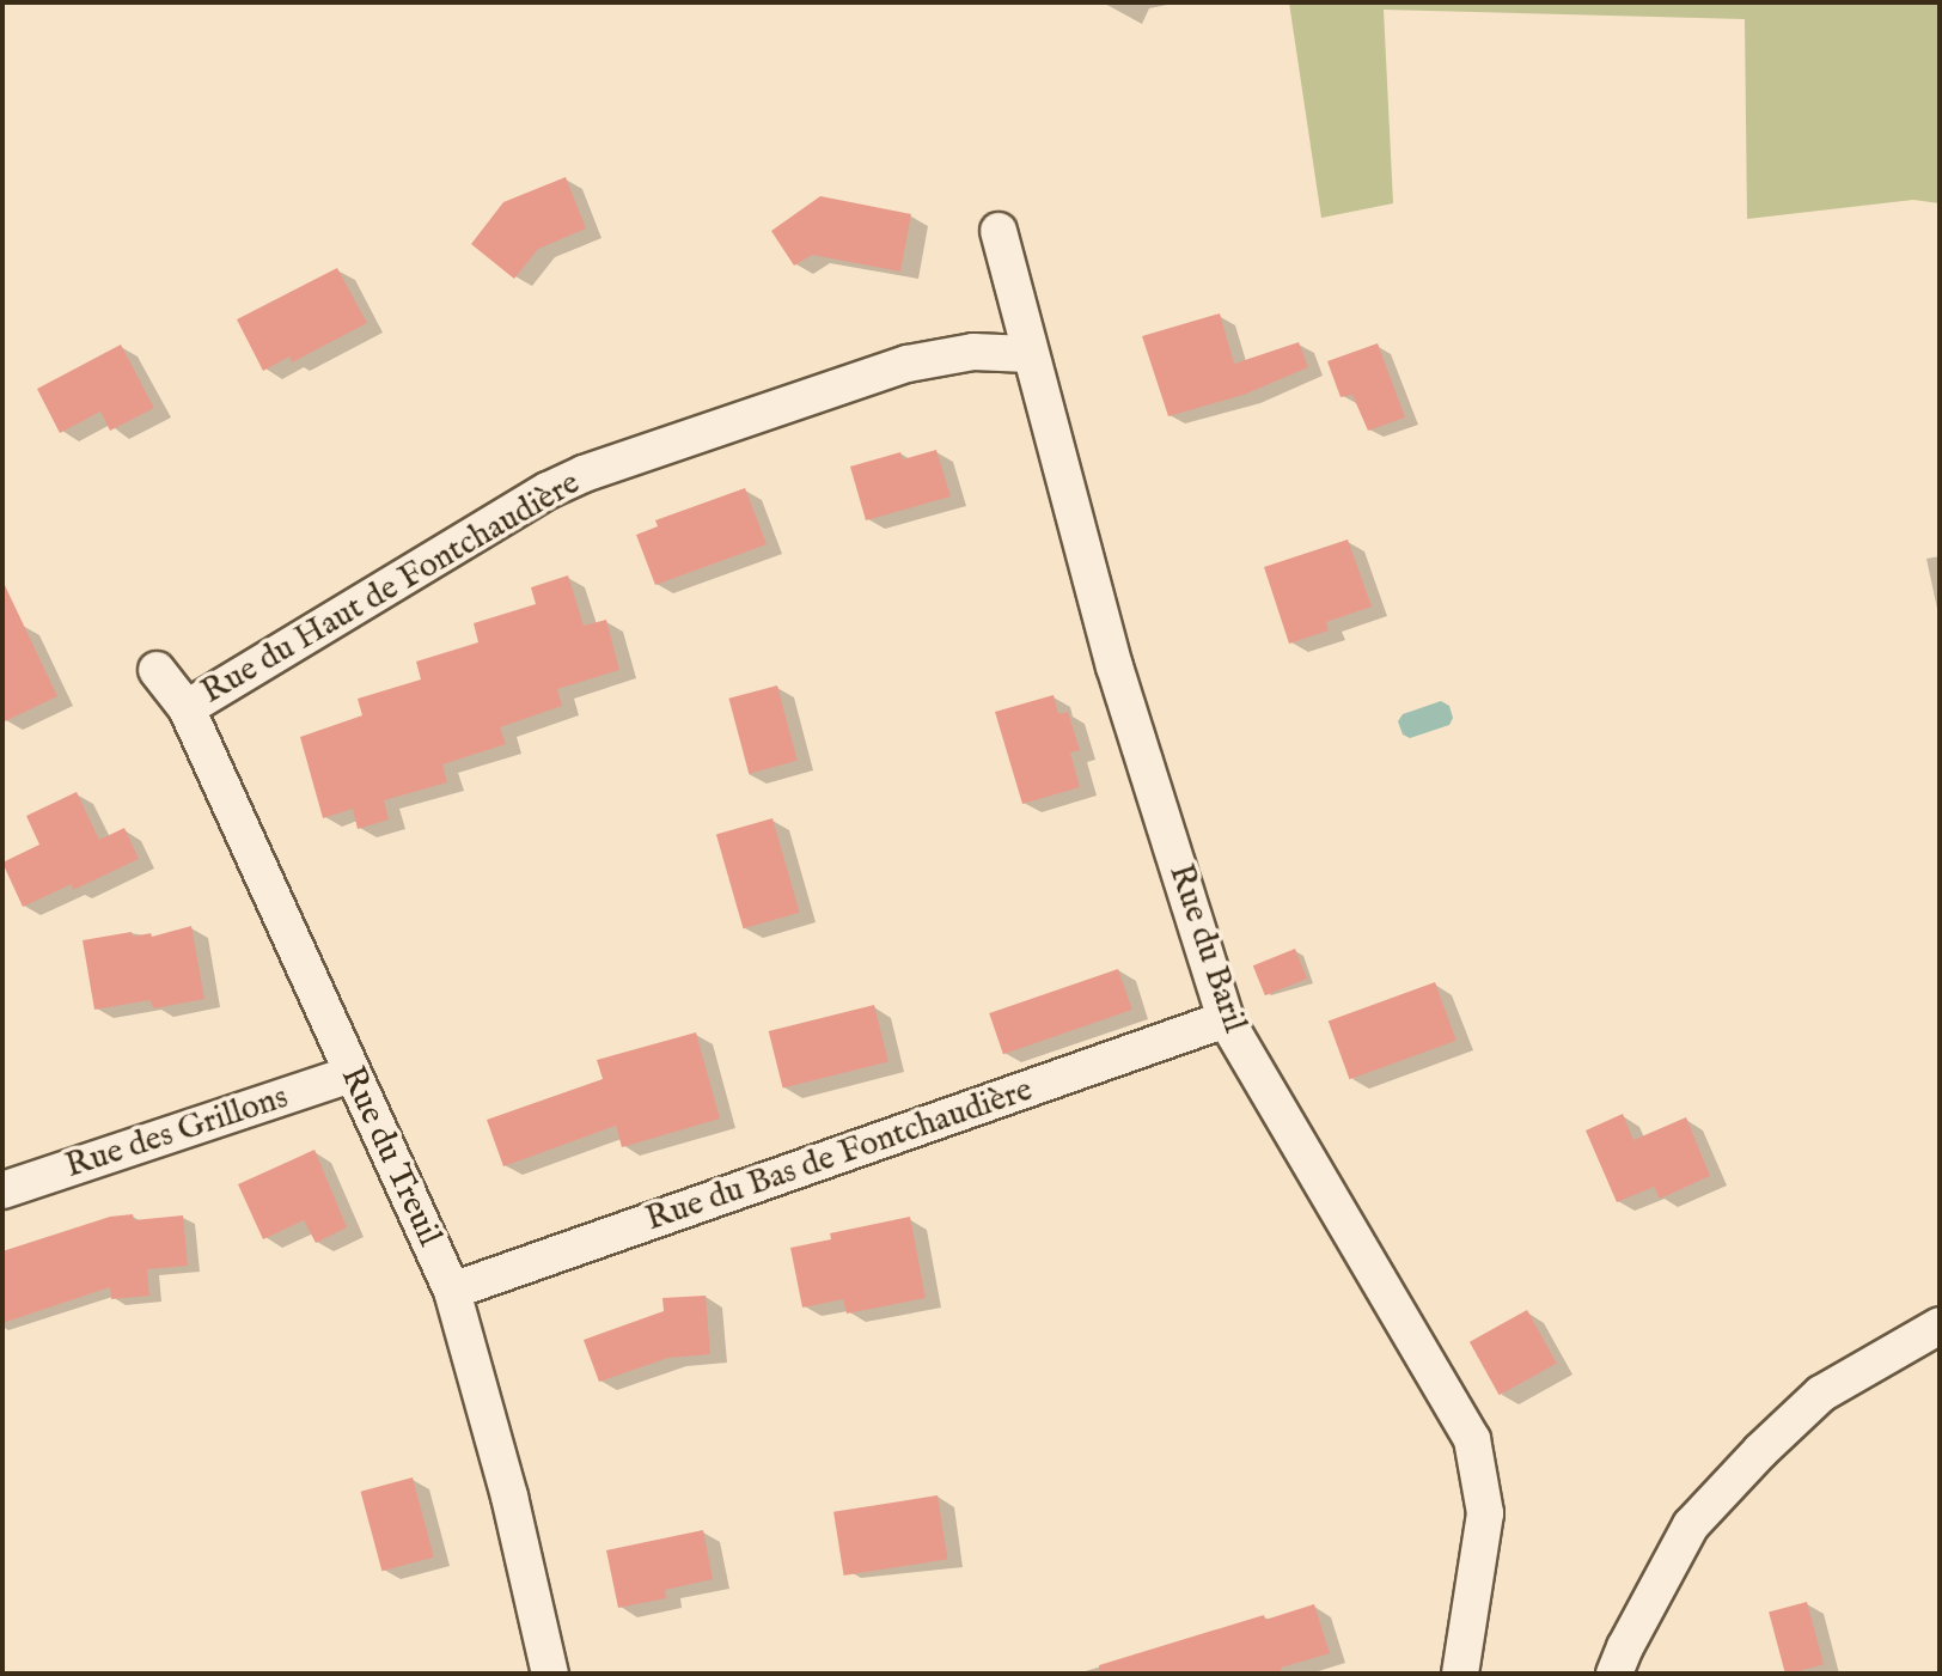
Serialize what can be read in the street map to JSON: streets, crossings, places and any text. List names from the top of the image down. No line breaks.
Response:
{"streets":{"street":["Rue du Haut de Fontchaudière","Rue du Baril","Rue des Grillons","Rue du Bas de Fontchaudière","Rue du Treuil"]},"crossings":[["Rue du Haut de Fontchaudière","Rue du Baril"],["Rue du Haut de Fontchaudière","Rue du Treuil"],["Rue du Baril","Rue du Bas de Fontchaudière"],["Rue des Grillons","Rue du Treuil"],["Rue du Bas de Fontchaudière","Rue du Treuil"]]}
